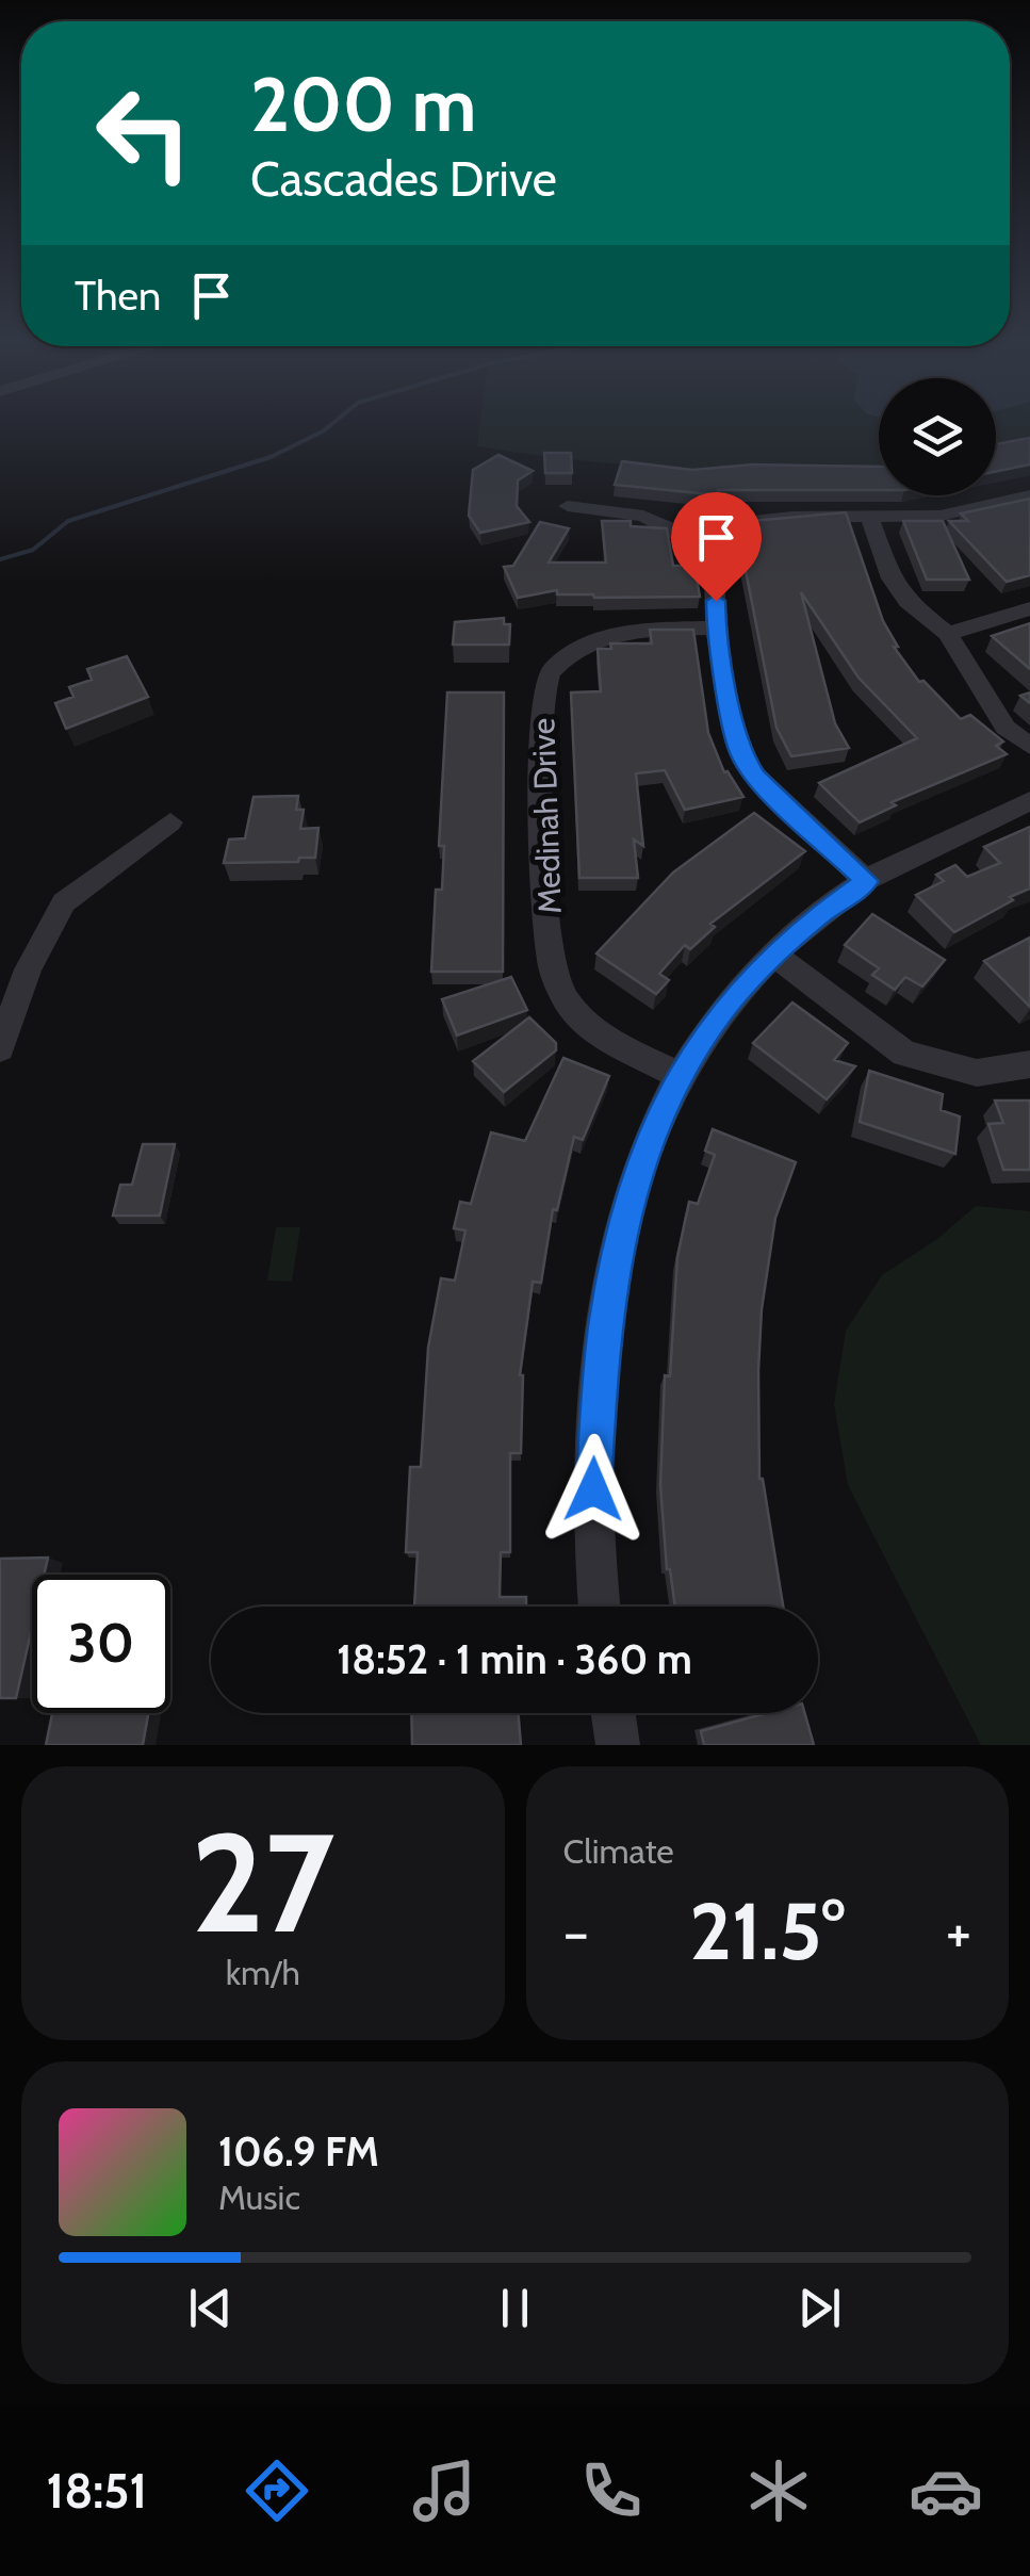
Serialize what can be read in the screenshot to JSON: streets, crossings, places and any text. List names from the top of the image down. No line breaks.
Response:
{"streets":{"street":["Medinah Drive"]},"page":{"turn":["200 m","Cascades Drive"],"then":"Then","limit":"30","trip":"18:52 · 1 min · 360 m","tile":[["27","km/h"],"Climate"],"heat":["−","21.5°","+"],"song":["106.9 FM","Music"],"tabs":"18:51"}}
